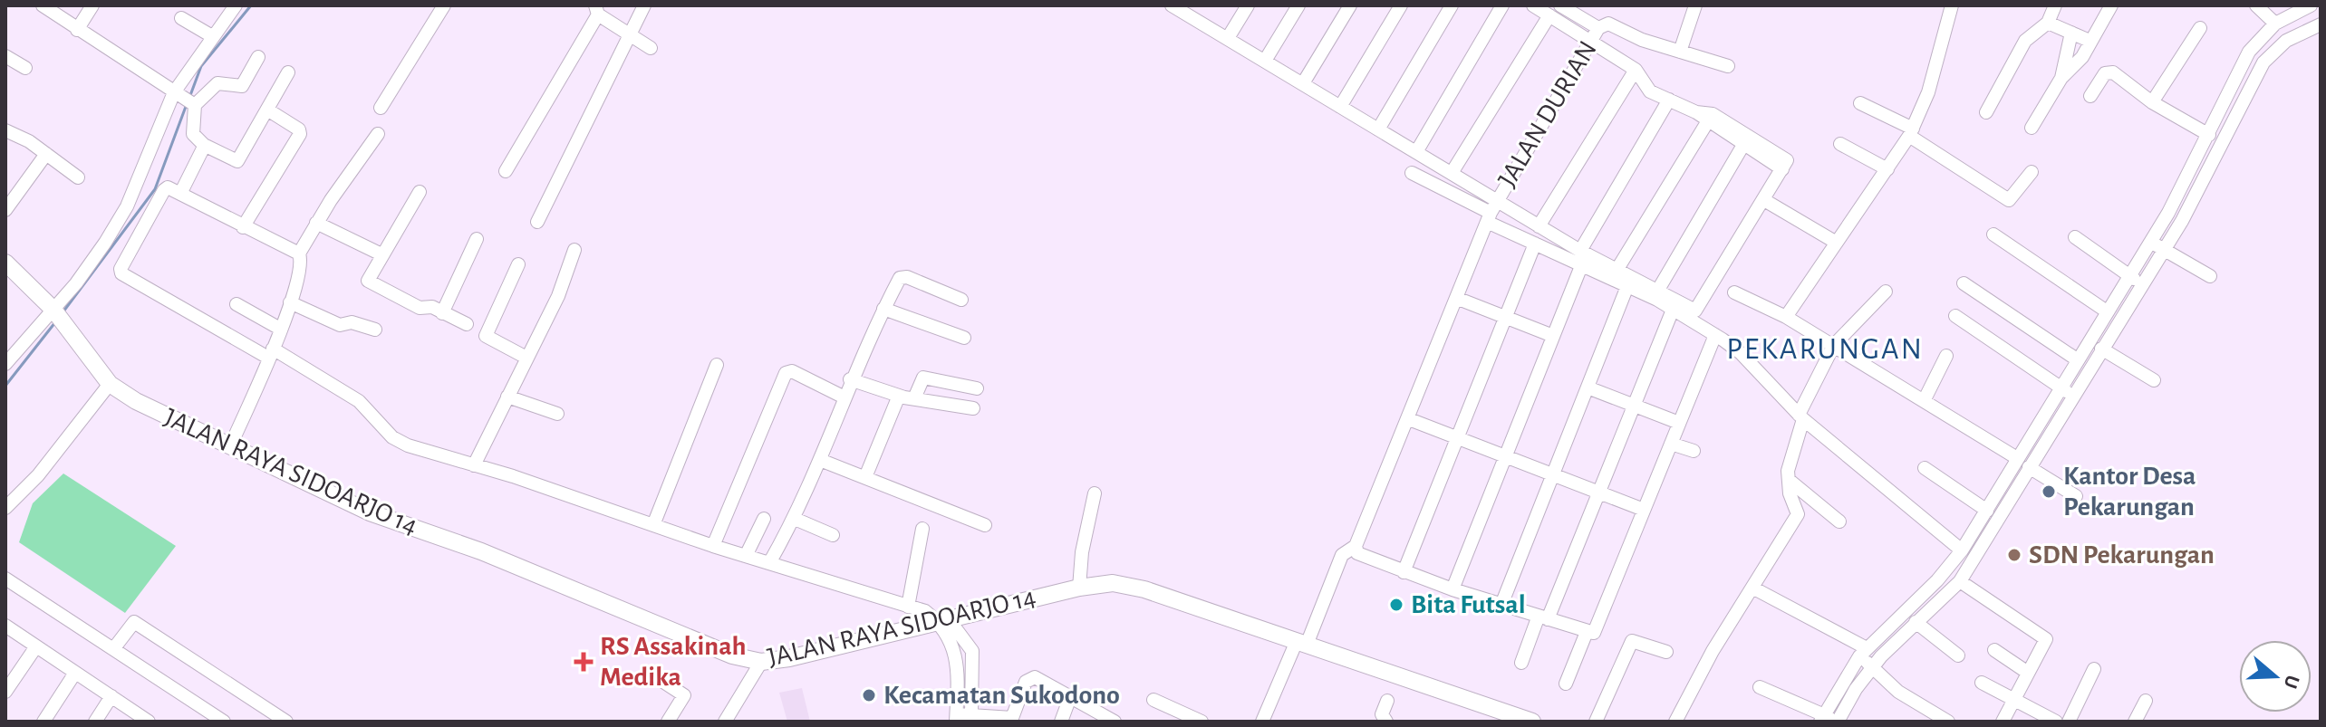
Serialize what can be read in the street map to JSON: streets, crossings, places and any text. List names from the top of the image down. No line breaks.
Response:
{"streets":{"main road":["JALAN RAYA SIDOARJO 14"],"street":["JALAN DURIAN"]},"crossings":[["JALAN DURIAN","JALAN RAYA SIDOARJO 14"]],"districts":["PEKARUNGAN"],"places":{"other":["Kantor Desa Pekarungan","SDN Pekarungan","Bita Futsal","Kecamatan Sukodono"],"health":["RS Assakinah Medika"]},"north":"right"}
